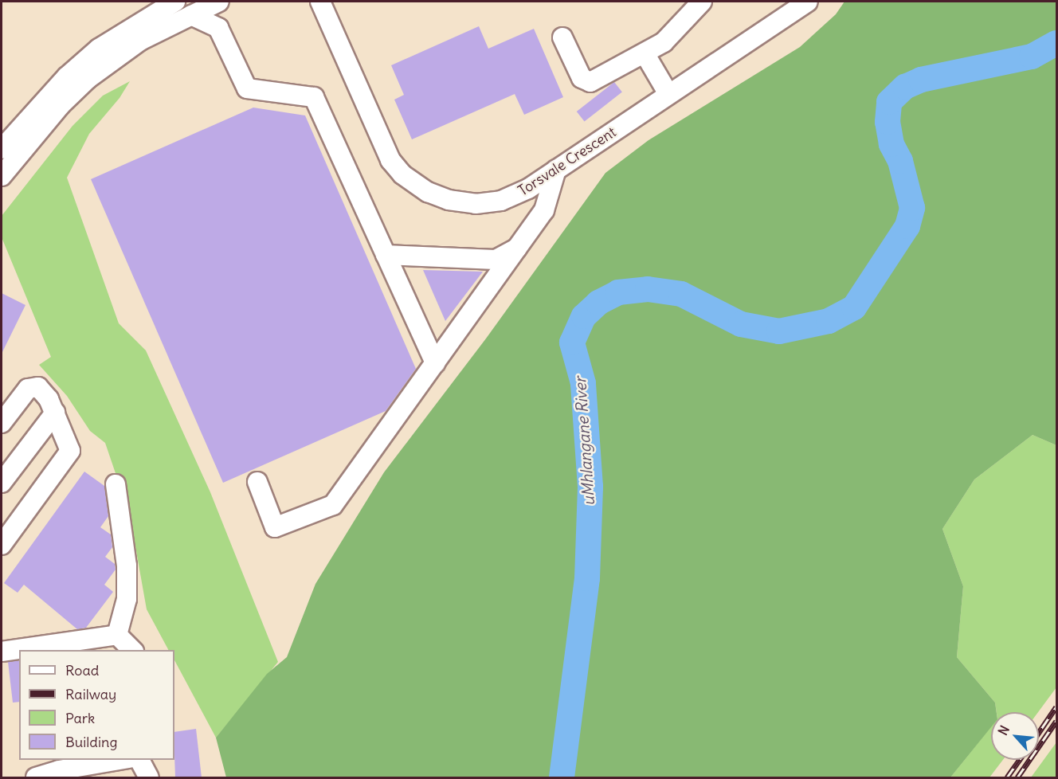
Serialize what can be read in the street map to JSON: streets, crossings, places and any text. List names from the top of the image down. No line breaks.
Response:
{"streets":{"street":["Torsvale Crescent"]},"water":["uMhlangane River"],"legend":["Road","Railway","Park","Building"],"north":"top left"}
